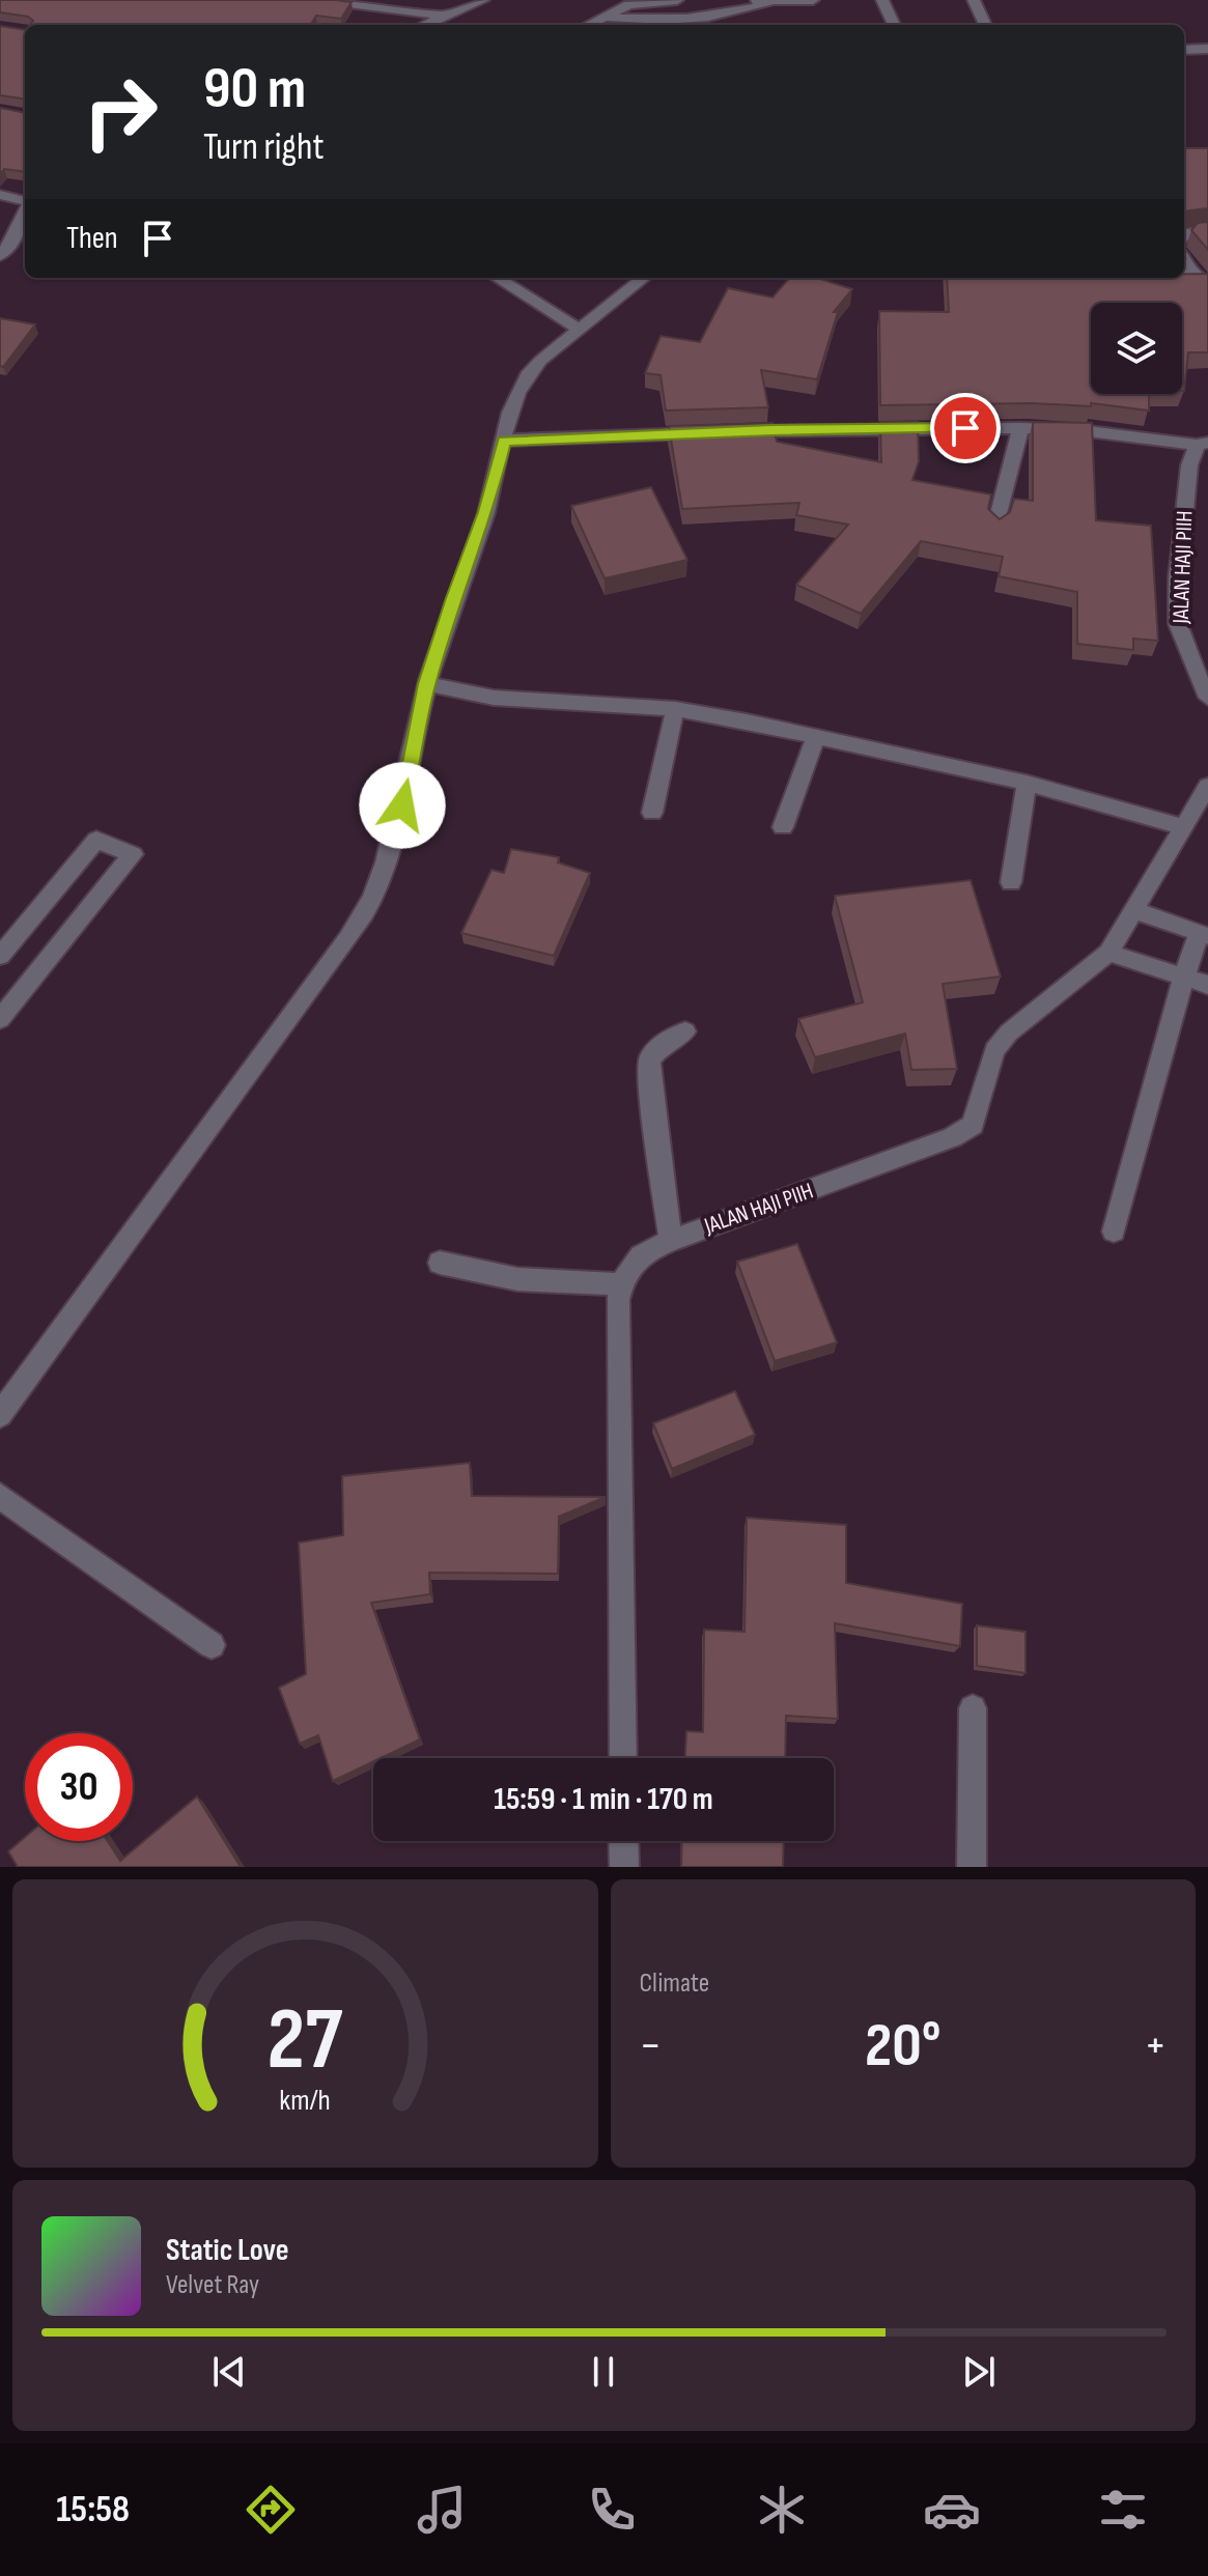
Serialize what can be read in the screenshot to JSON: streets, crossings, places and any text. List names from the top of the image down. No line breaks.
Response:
{"streets":{"street":["JALAN HAJI PIIH"]},"page":{"turn":["90 m","Turn right"],"then":"Then","limit":"30","trip":"15:59 · 1 min · 170 m","tile":"Climate","heat":["−","20°","+"],"song":["Static Love","Velvet Ray"],"tabs":"15:58","gauge":["27","km/h"]}}
